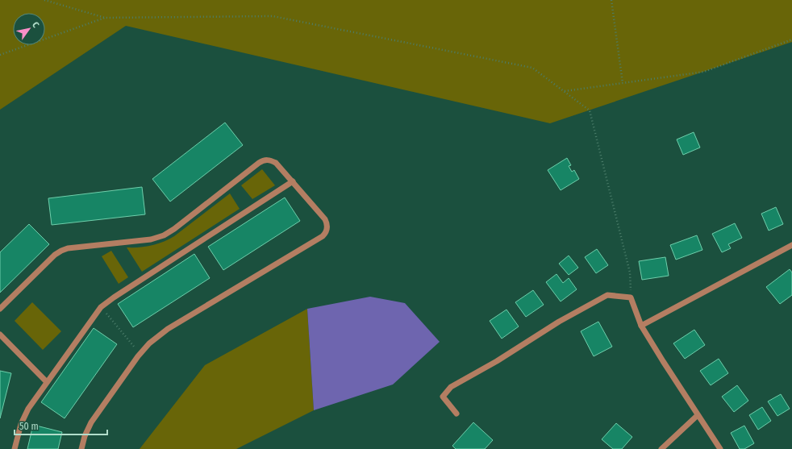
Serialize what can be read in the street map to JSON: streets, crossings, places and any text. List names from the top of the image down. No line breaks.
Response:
{"scale_bar":"50 m","north":"top right"}
